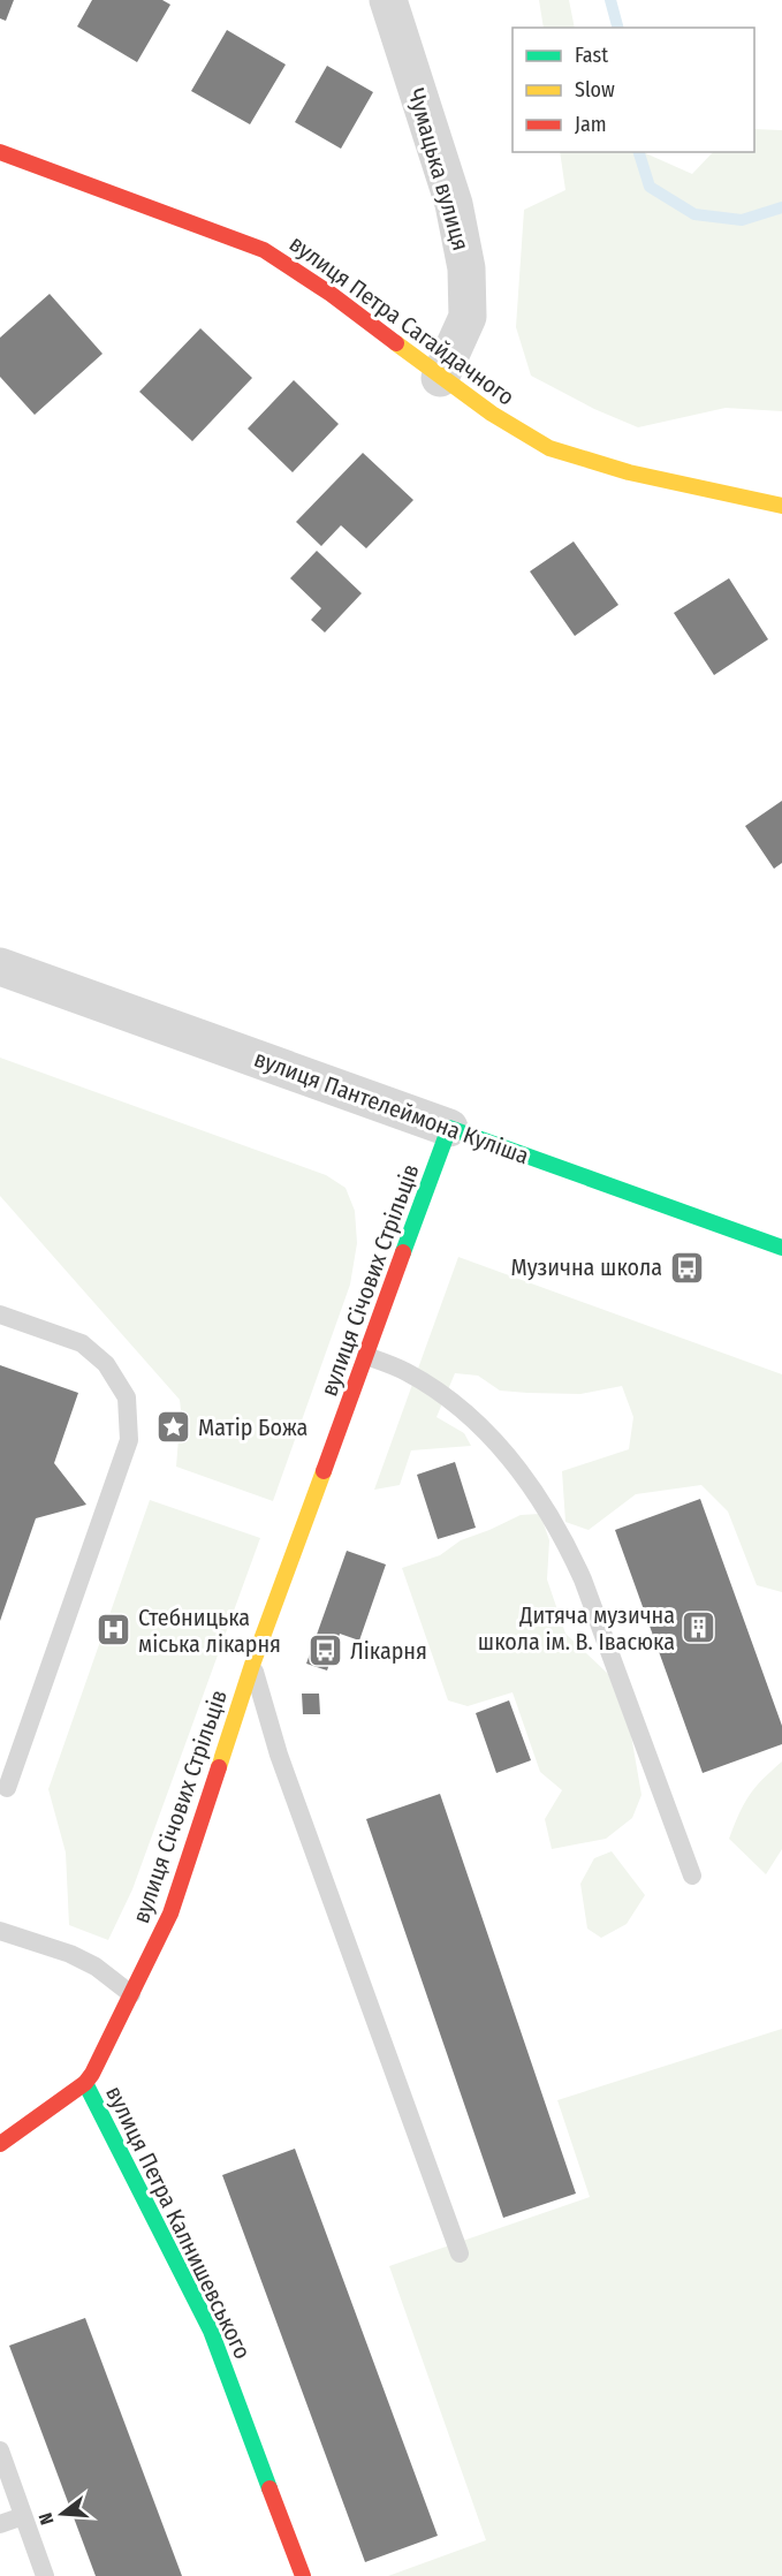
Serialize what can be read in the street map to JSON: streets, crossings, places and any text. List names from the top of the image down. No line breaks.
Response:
{"streets":{"street":["Чумацька вулиця","вулиця Петра Сагайдачного","вулиця Пантелеймона Куліша","вулиця Січових Стрільців","вулиця Петра Калнишевського"]},"crossings":[["Чумацька вулиця","вулиця Петра Сагайдачного"],["вулиця Пантелеймона Куліша","вулиця Січових Стрільців"],["вулиця Січових Стрільців","вулиця Петра Калнишевського"]],"places":{"bus stop":["Музична школа","Лікарня"],"place":["Матір Божа"],"building":["Дитяча музична школа ім. В. Івасюка"],"hospital":["Стебницька міська лікарня"]},"legend":["Fast","Slow","Jam"],"north":"left"}
